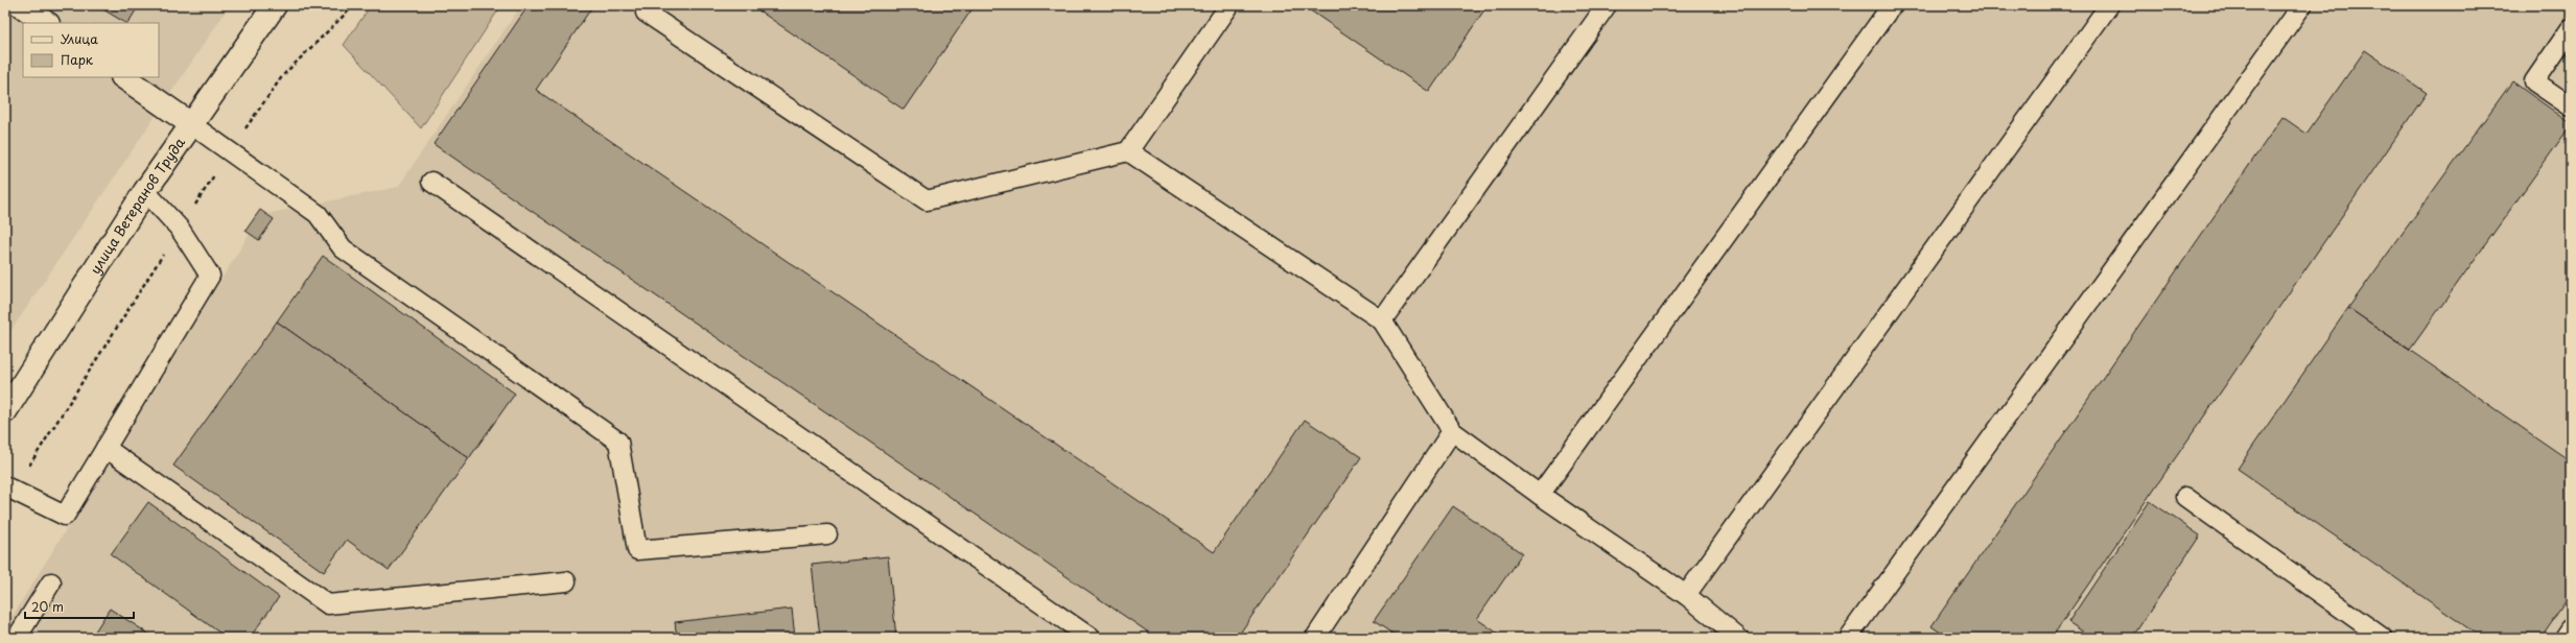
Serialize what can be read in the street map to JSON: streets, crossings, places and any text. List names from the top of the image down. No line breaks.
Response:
{"streets":{"main road":["улица Ветеранов Труда"]},"legend":["Улица","Парк"],"scale_bar":"20 m"}
